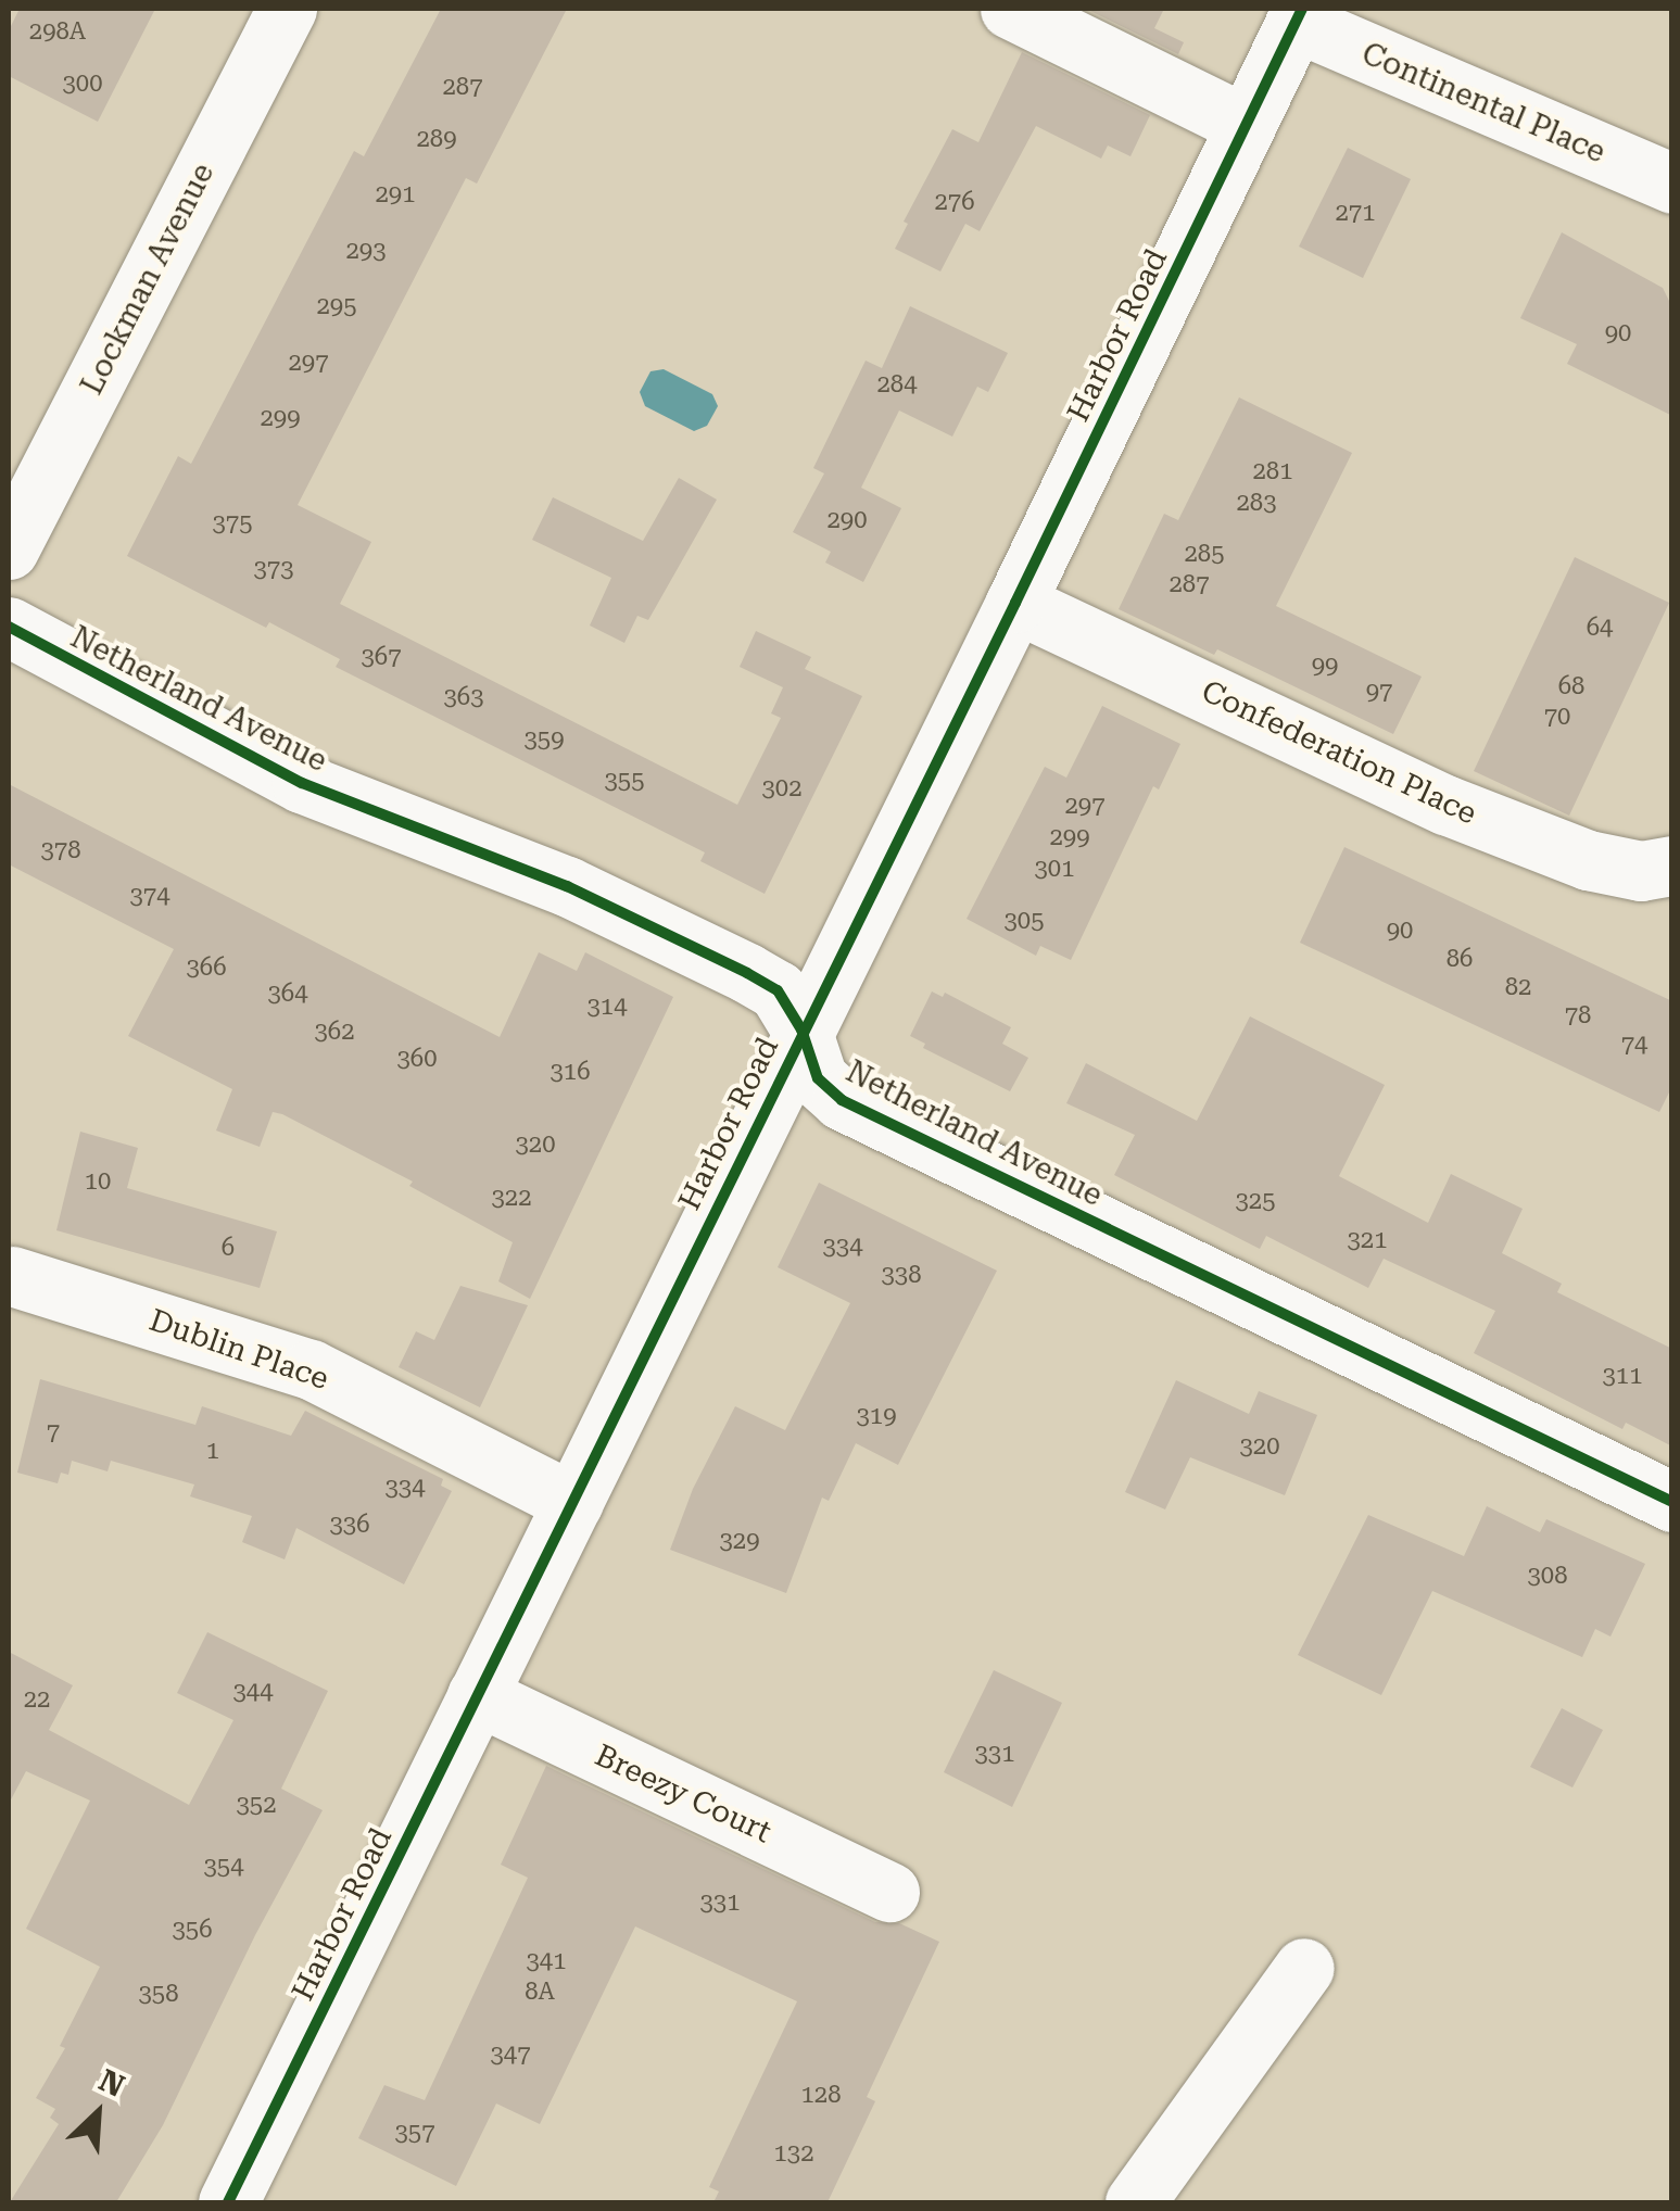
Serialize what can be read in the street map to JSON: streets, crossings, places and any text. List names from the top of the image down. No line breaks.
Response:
{"streets":{"street":["Continental Place","Lockman Avenue","Harbor Road","Netherland Avenue","Confederation Place","Dublin Place","Breezy Court"]},"crossings":[["Continental Place","Harbor Road"],["Harbor Road","Netherland Avenue"],["Harbor Road","Confederation Place"],["Harbor Road","Dublin Place"],["Harbor Road","Breezy Court"]],"house_numbers":["298A","300","287","289","291","276","271","293","295","90","297","284","299","281","283","290","375","285","373","287","64","367","99","68","97","363","70","359","355","302","297","299","378","301","374","305","90","86","366","82","364","314","78","362","74","360","316","320","10","322","325","321","334","6","338","311","319","7","320","1","334","336","329","308","344","22","331","352","354","331","356","341","8A","358","347","128","357","132"],"north":"top right"}
